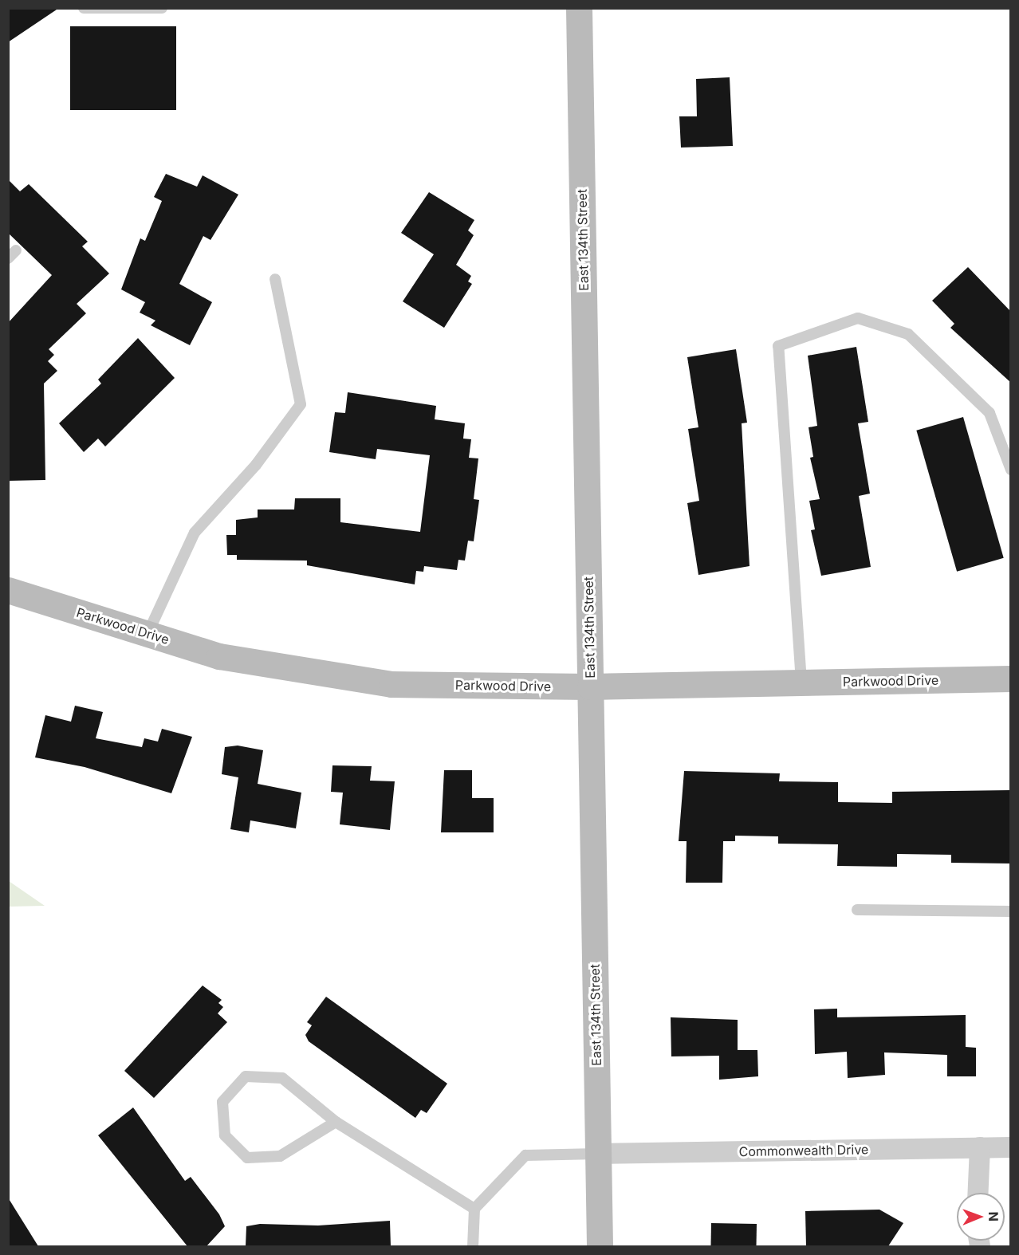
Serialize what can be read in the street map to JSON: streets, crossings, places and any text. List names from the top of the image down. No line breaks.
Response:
{"streets":{"street":["East 134th Street","Parkwood Drive","Commonwealth Drive"]},"crossings":[["East 134th Street","Parkwood Drive"],["East 134th Street","Commonwealth Drive"]],"north":"right"}
